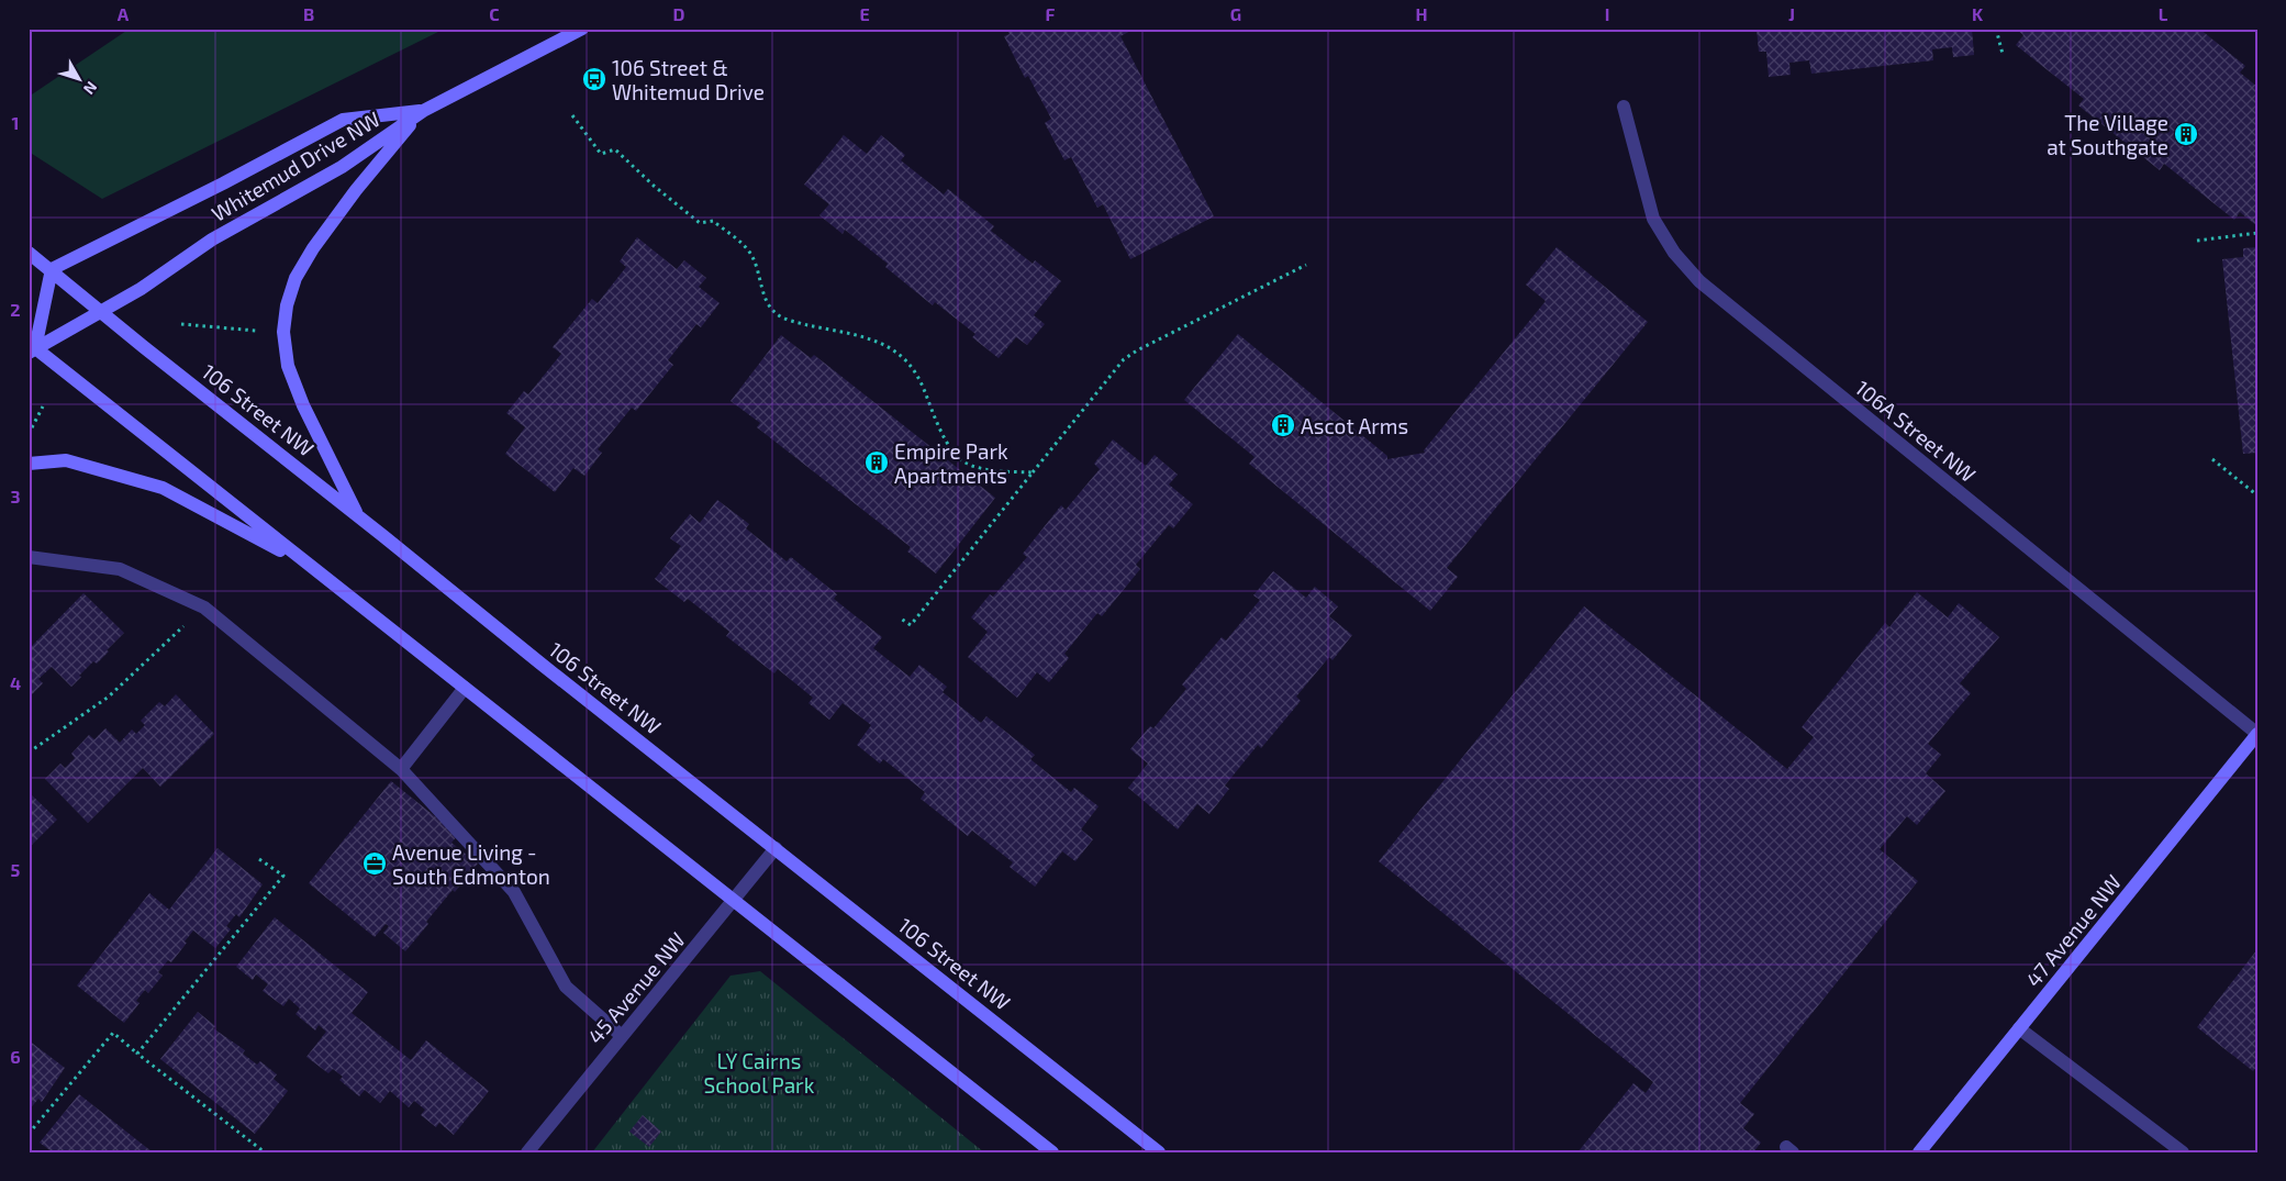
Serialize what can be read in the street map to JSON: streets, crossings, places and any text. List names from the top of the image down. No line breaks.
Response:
{"streets":{"street":["Whitemud Drive NW","106 Street NW","106A Street NW","47 Avenue NW","45 Avenue NW"]},"crossings":[["Whitemud Drive NW","106 Street NW"],["106 Street NW","45 Avenue NW"],["106A Street NW","47 Avenue NW"]],"parks":["LY Cairns School Park"],"places":{"bus stop":["106 Street & Whitemud Drive"],"building":["The Village at Southgate","Ascot Arms","Empire Park Apartments"],"office":["Avenue Living - South Edmonton"]},"north":"bottom right","grid":{"columns":["A","B","C","D","E","F","G","H","I","J","K","L"],"rows":["1","2","3","4","5","6"]}}
